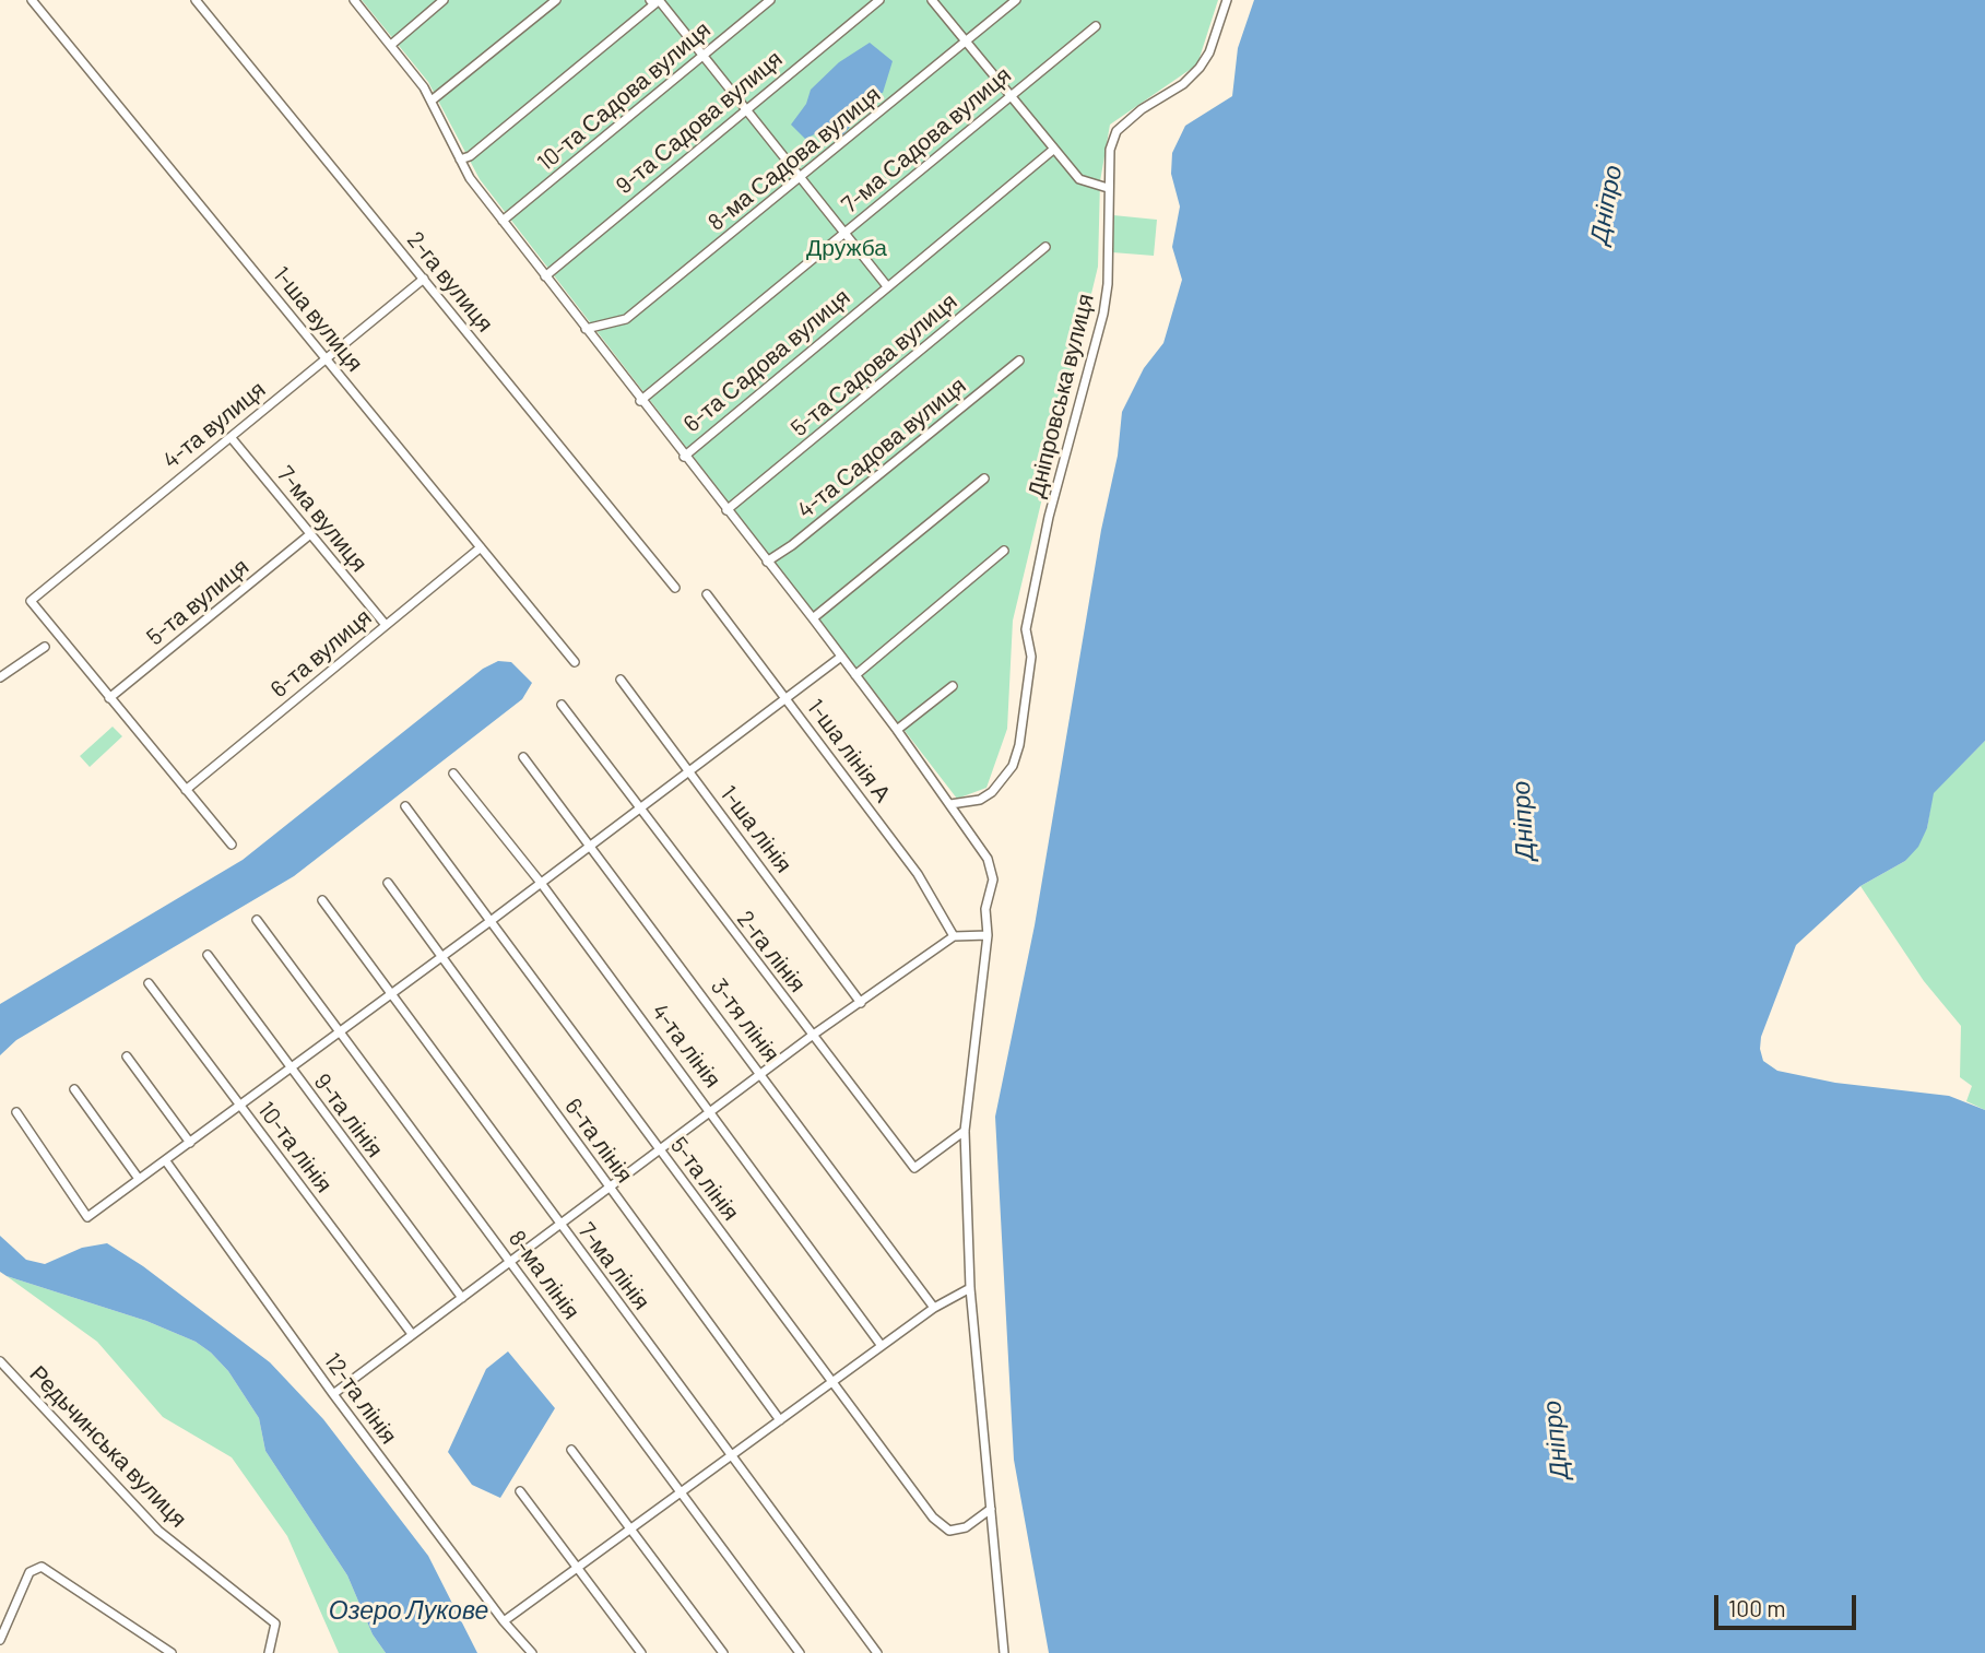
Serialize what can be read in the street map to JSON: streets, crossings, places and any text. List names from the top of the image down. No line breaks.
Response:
{"streets":{"street":["10-та Садова вулиця","9-та Садова вулиця","7-ма Садова вулиця","8-ма Садова вулиця","2-га вулиця","1-ша вулиця","6-та Садова вулиця","5-та Садова вулиця","Дніпровська вулиця","4-та вулиця","4-та Садова вулиця","7-ма вулиця","5-та вулиця","6-та вулиця","1-ша лінія А","1-ша лінія","2-га лінія","3-тя лінія","4-та лінія","9-та лінія","6-та лінія","10-та лінія","5-та лінія","7-ма лінія","8-ма лінія","12-та лінія","Редьчинська вулиця"]},"crossings":[["2-га вулиця","4-та вулиця"],["1-ша вулиця","4-та вулиця"],["1-ша вулиця","6-та вулиця"],["4-та вулиця","7-ма вулиця"],["4-та вулиця","5-та вулиця"],["7-ма вулиця","5-та вулиця"],["7-ма вулиця","6-та вулиця"]],"water":["Дніпро","Озеро Лукове"],"parks":["Дружба"],"scale_bar":"100 m"}
